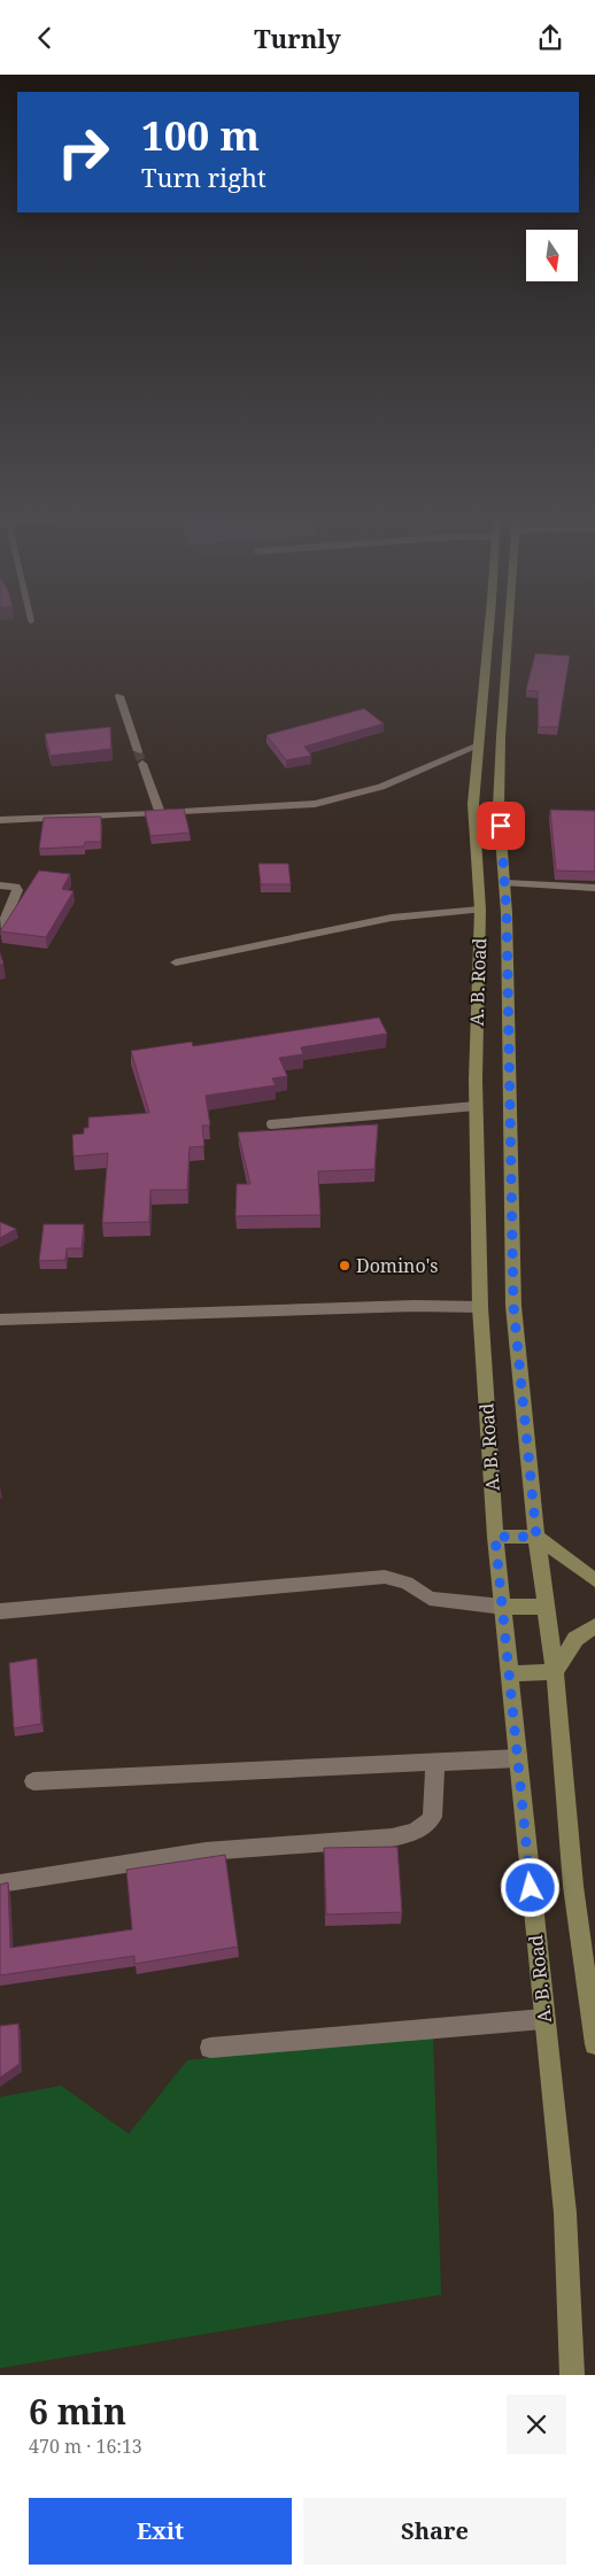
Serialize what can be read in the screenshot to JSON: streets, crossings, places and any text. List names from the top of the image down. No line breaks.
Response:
{"streets":{"main road":["A. B. Road"]},"places":["Domino's"],"north":"bottom","page":{"header":"Turnly","turn":["100 m","Turn right"],"heading":["6 min","470 m · 16:13"],"buttons":["Exit","Share"]}}
